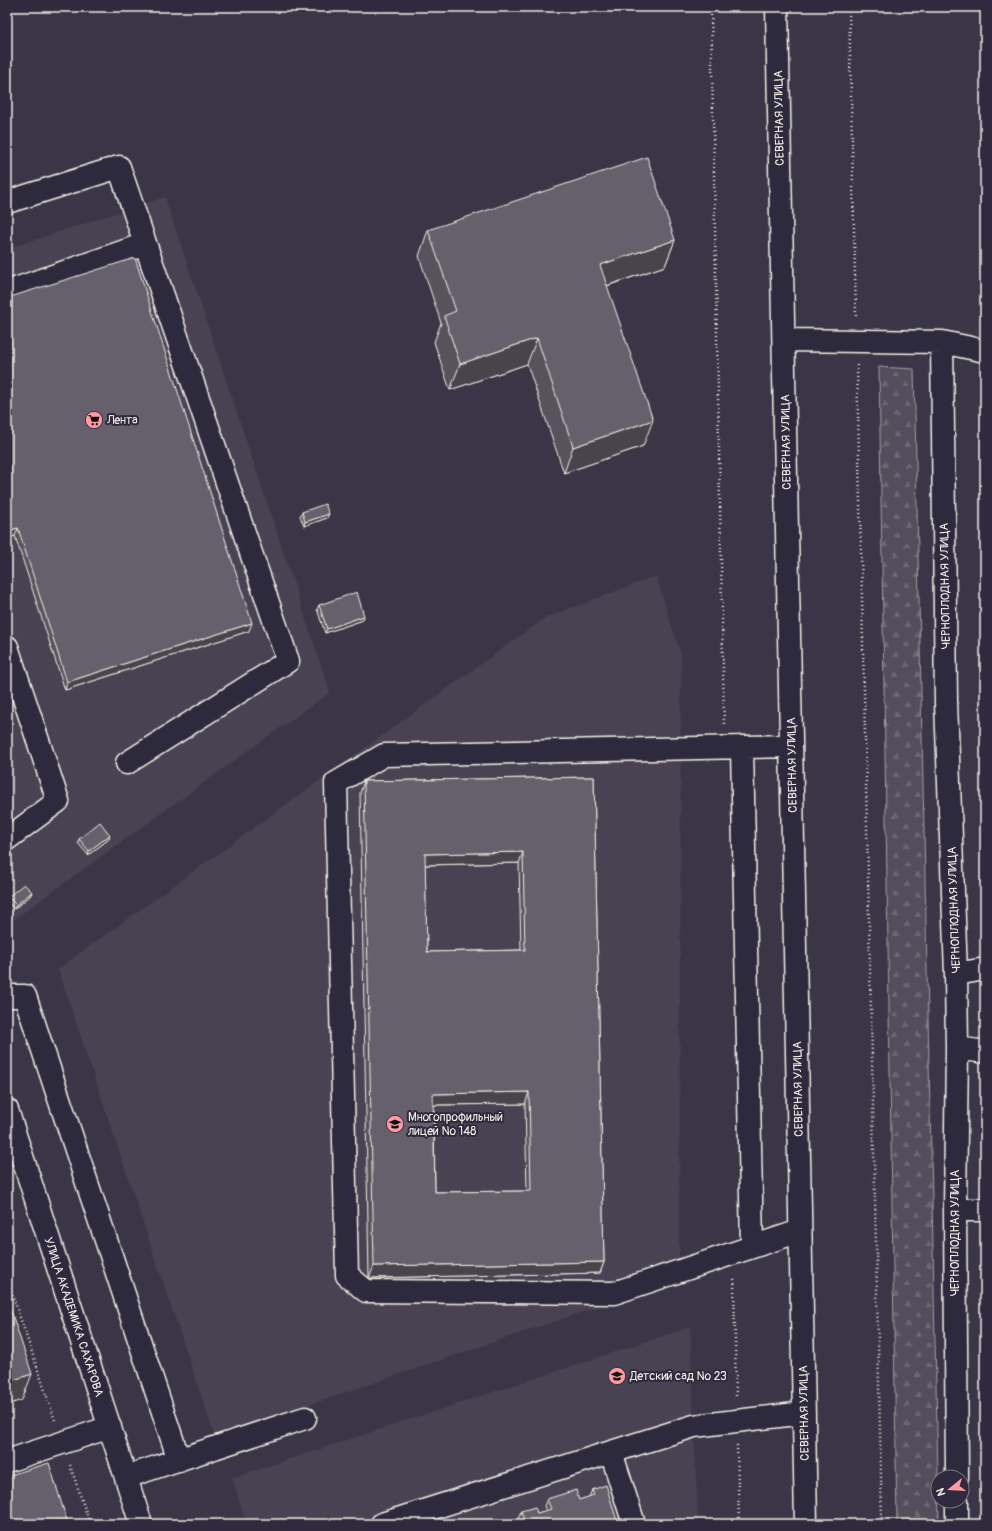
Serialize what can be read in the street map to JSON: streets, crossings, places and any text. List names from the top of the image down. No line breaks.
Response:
{"streets":{"street":["СЕВЕРНАЯ УЛИЦА","ЧЕРНОПЛОДНАЯ УЛИЦА","УЛИЦА АКАДЕМИКА САХАРОВА"]},"places":{"supermarket":["Лента"],"school or university":["Многопрофильный лицей № 148","Детский сад № 23"]},"north":"left"}
